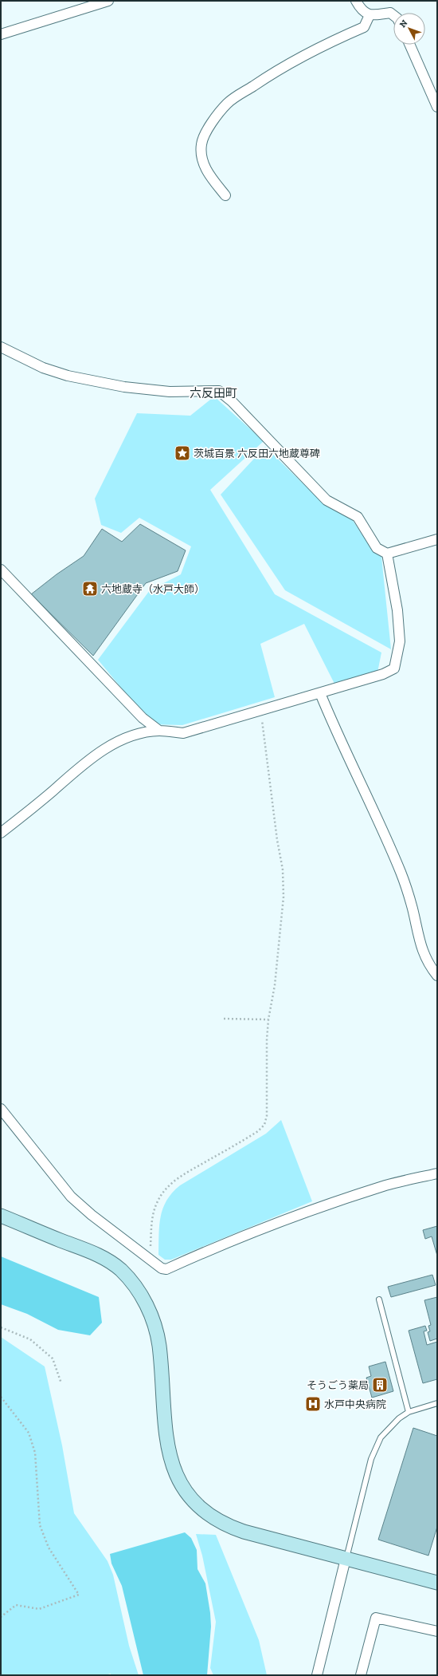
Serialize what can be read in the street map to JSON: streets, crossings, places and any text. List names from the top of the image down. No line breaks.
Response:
{"districts":["六反田町"],"places":{"place":["茨城百景 六反田六地蔵尊碑"],"temple":["六地蔵寺（水戸大師）"],"building":["そうごう薬局"],"hospital":["水戸中央病院"]},"north":"top left"}
